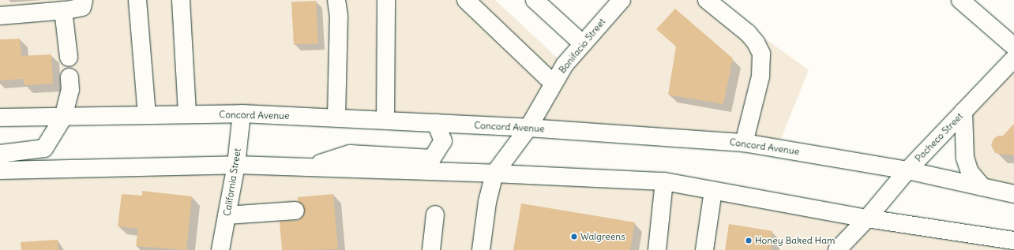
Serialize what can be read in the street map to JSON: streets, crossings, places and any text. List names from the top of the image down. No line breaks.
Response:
{"streets":{"main road":["Bonifacio Street","Concord Avenue","Pacheco Street","California Street"]},"crossings":[["Bonifacio Street","Concord Avenue"],["Concord Avenue","Pacheco Street"],["Concord Avenue","California Street"]],"places":["Walgreens","Honey Baked Ham"]}
